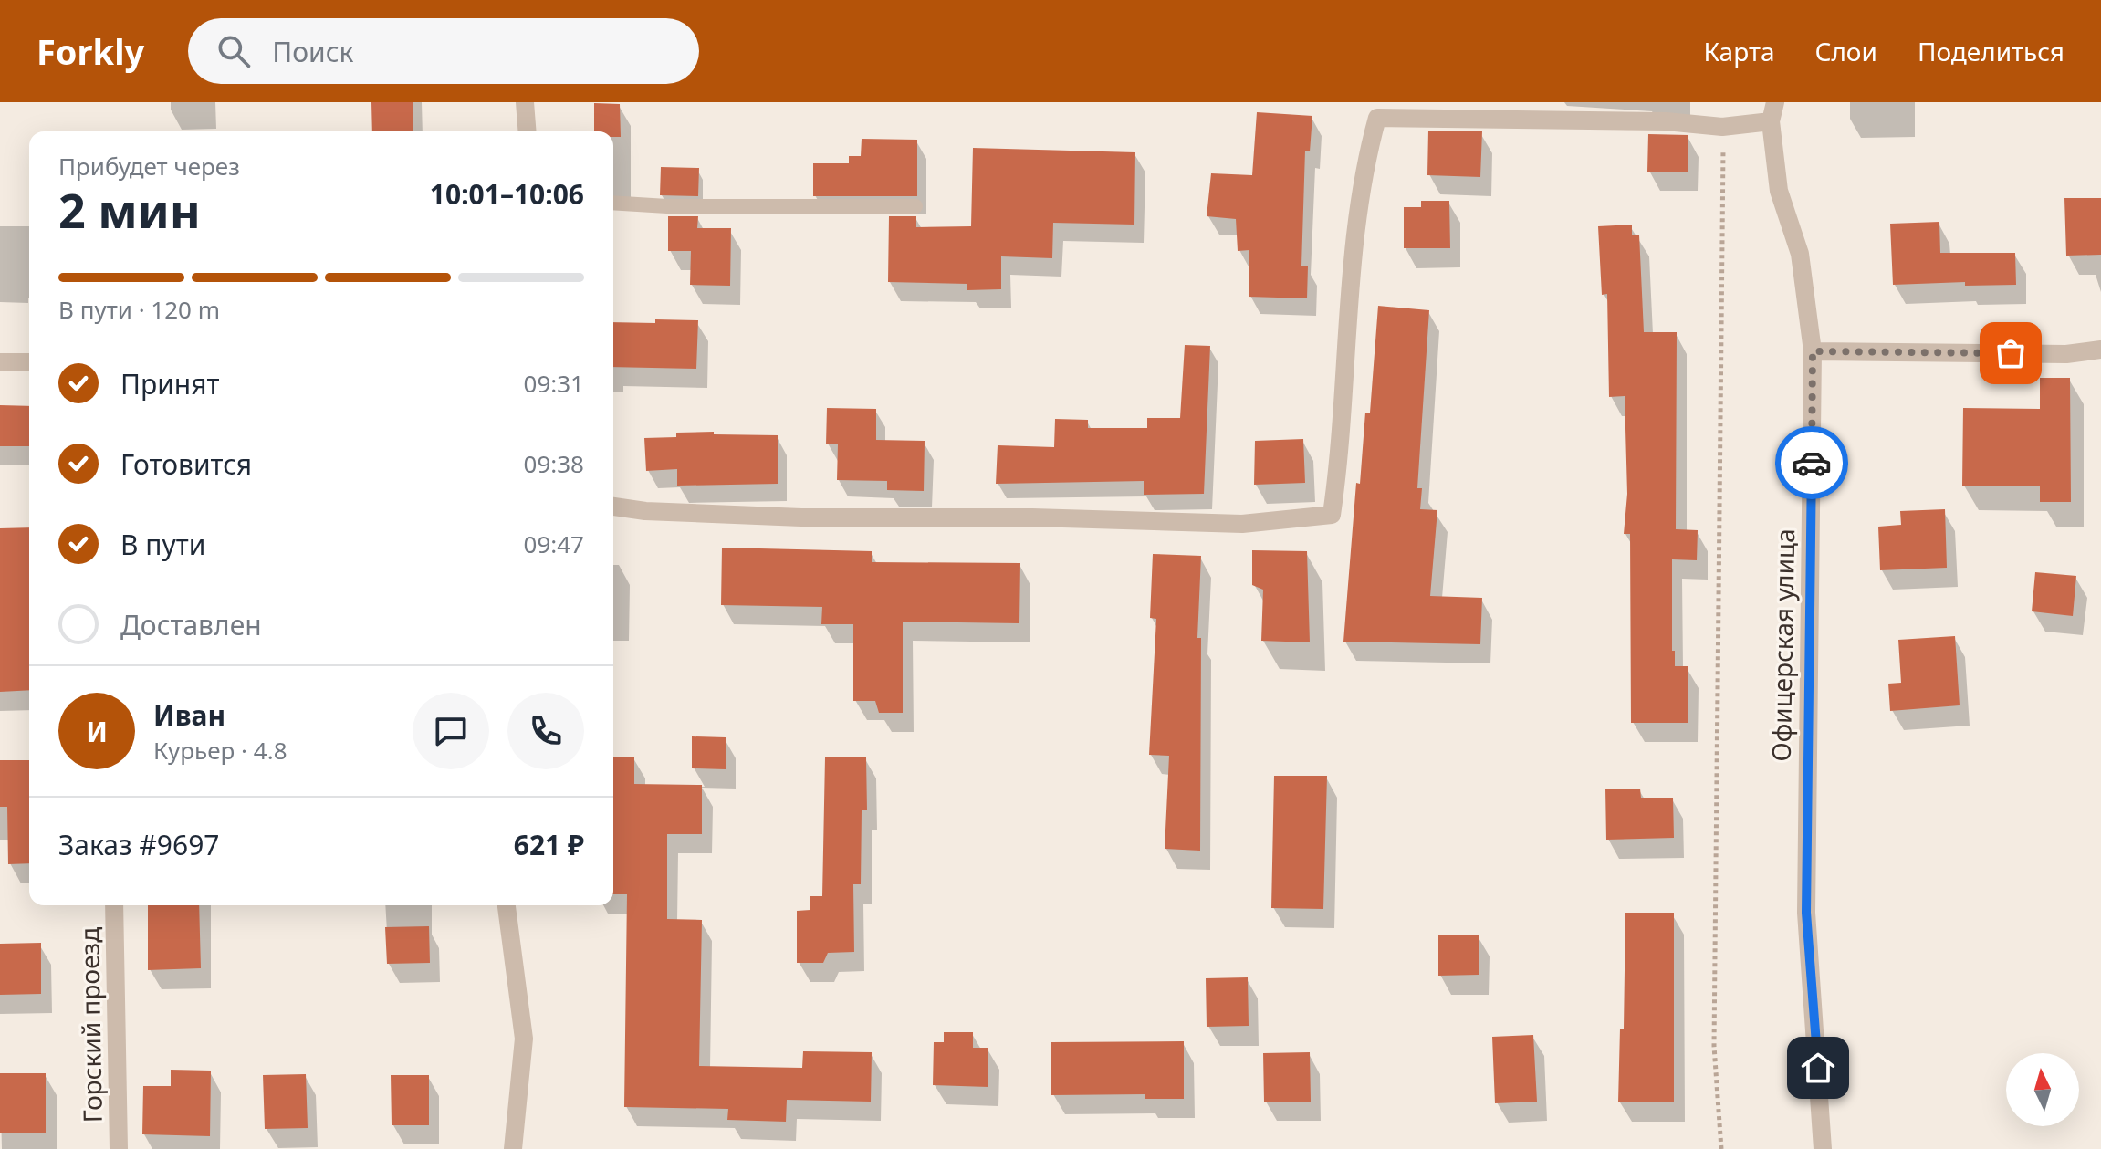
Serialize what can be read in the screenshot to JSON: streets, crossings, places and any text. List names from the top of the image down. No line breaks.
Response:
{"streets":{"street":["Офицерская улица","Горский проезд"]},"north":"top","page":{"header":"Forkly","search":"Поиск","nav":["Карта","Слои","Поделиться"],"heading":["2 мин","Прибудет через","10:01–10:06"],"panel":["Иван","Курьер · 4.8","Заказ #9697","621 ₽"],"bar":"В пути · 120 m","list":[["Принят","09:31"],["Готовится","09:38"],["В пути","09:47"],"Доставлен"],"round":"И"}}
